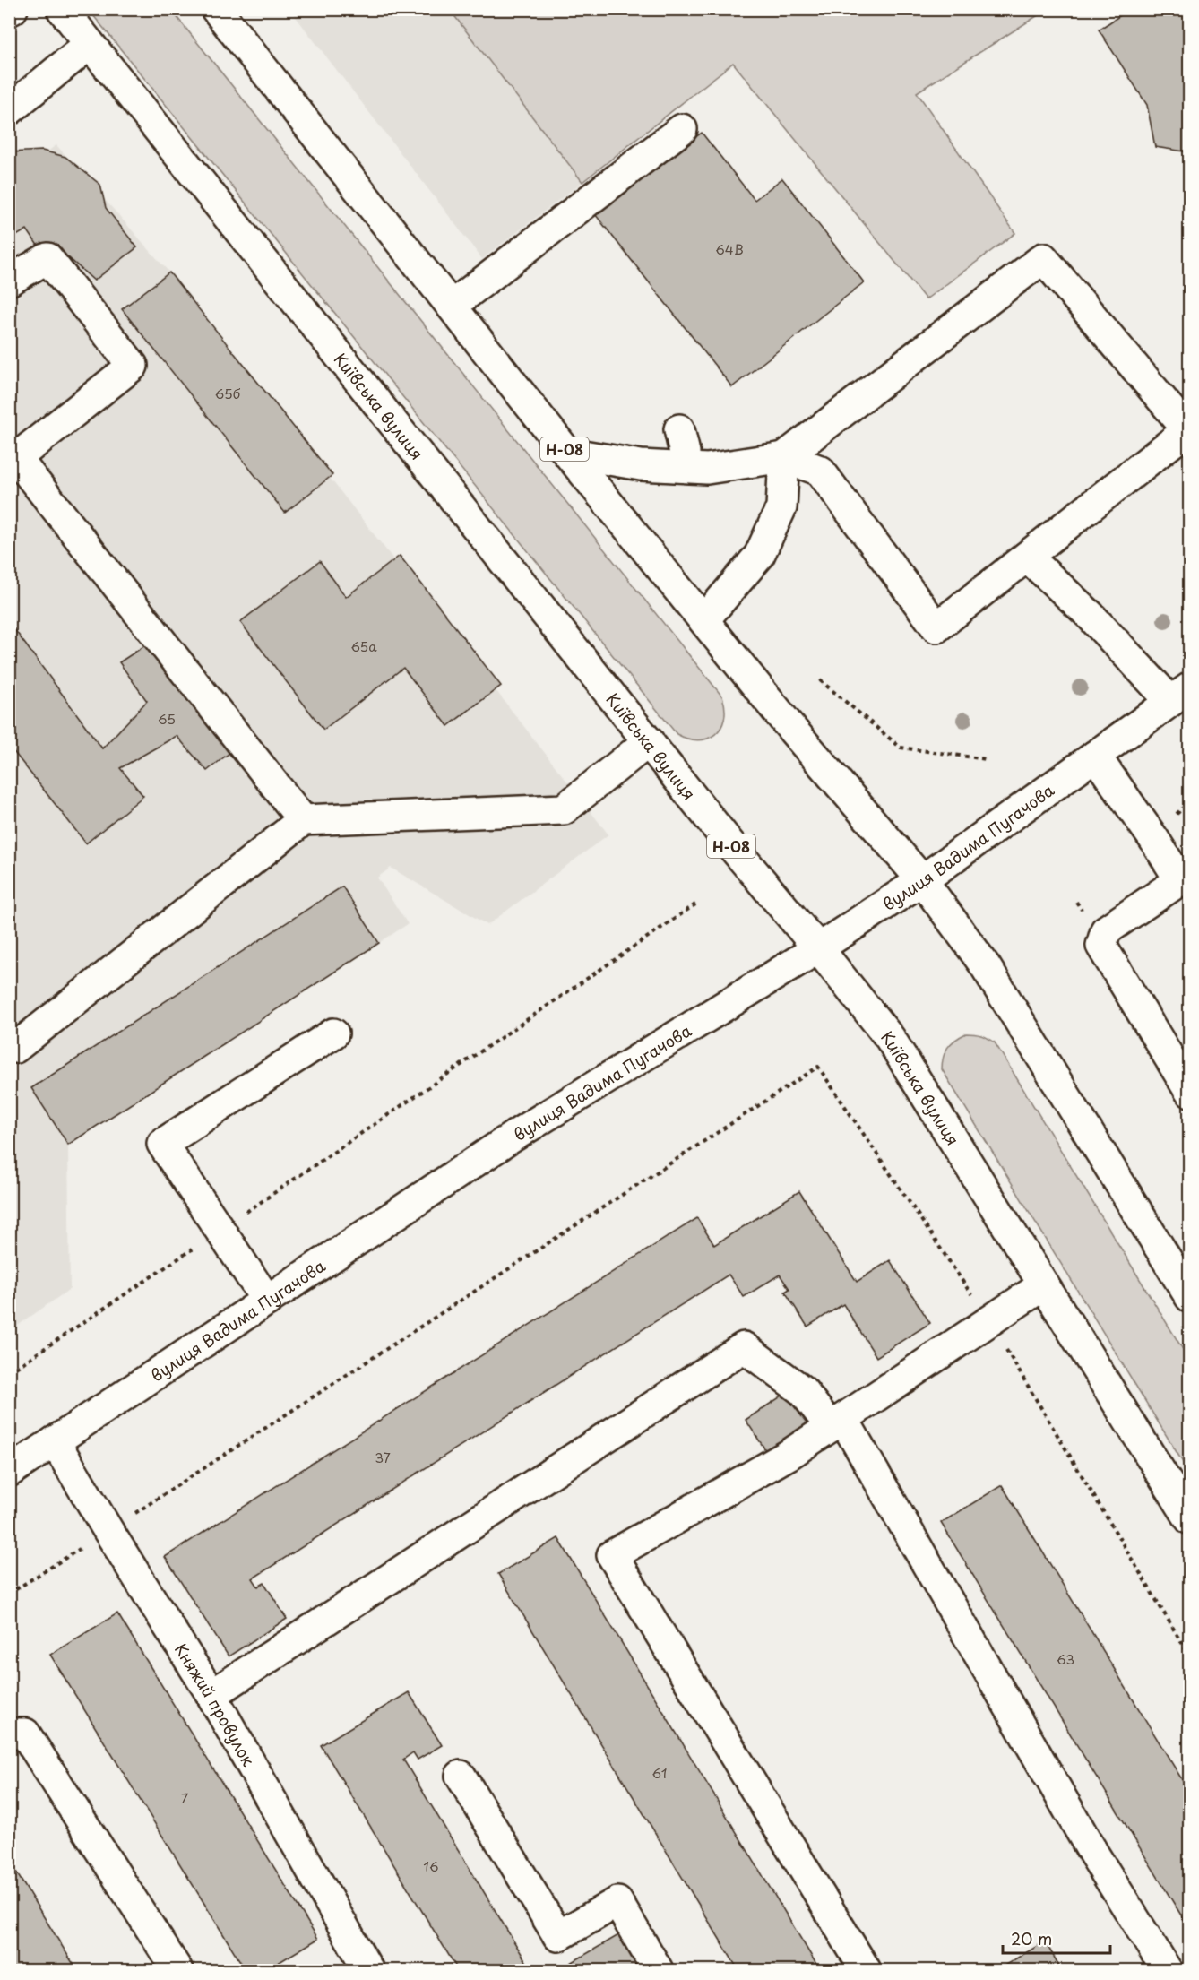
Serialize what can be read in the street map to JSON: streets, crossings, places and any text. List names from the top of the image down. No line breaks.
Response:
{"streets":{"main road":["Київська вулиця","Н-08","вулиця Вадима Пугачова","Княжий провулок"]},"crossings":[["Київська вулиця","вулиця Вадима Пугачова"],["Н-08","вулиця Вадима Пугачова"],["вулиця Вадима Пугачова","Княжий провулок"]],"house_numbers":["64B","65б","65а","65","37","63","61","7","16"],"scale_bar":"20 m"}
